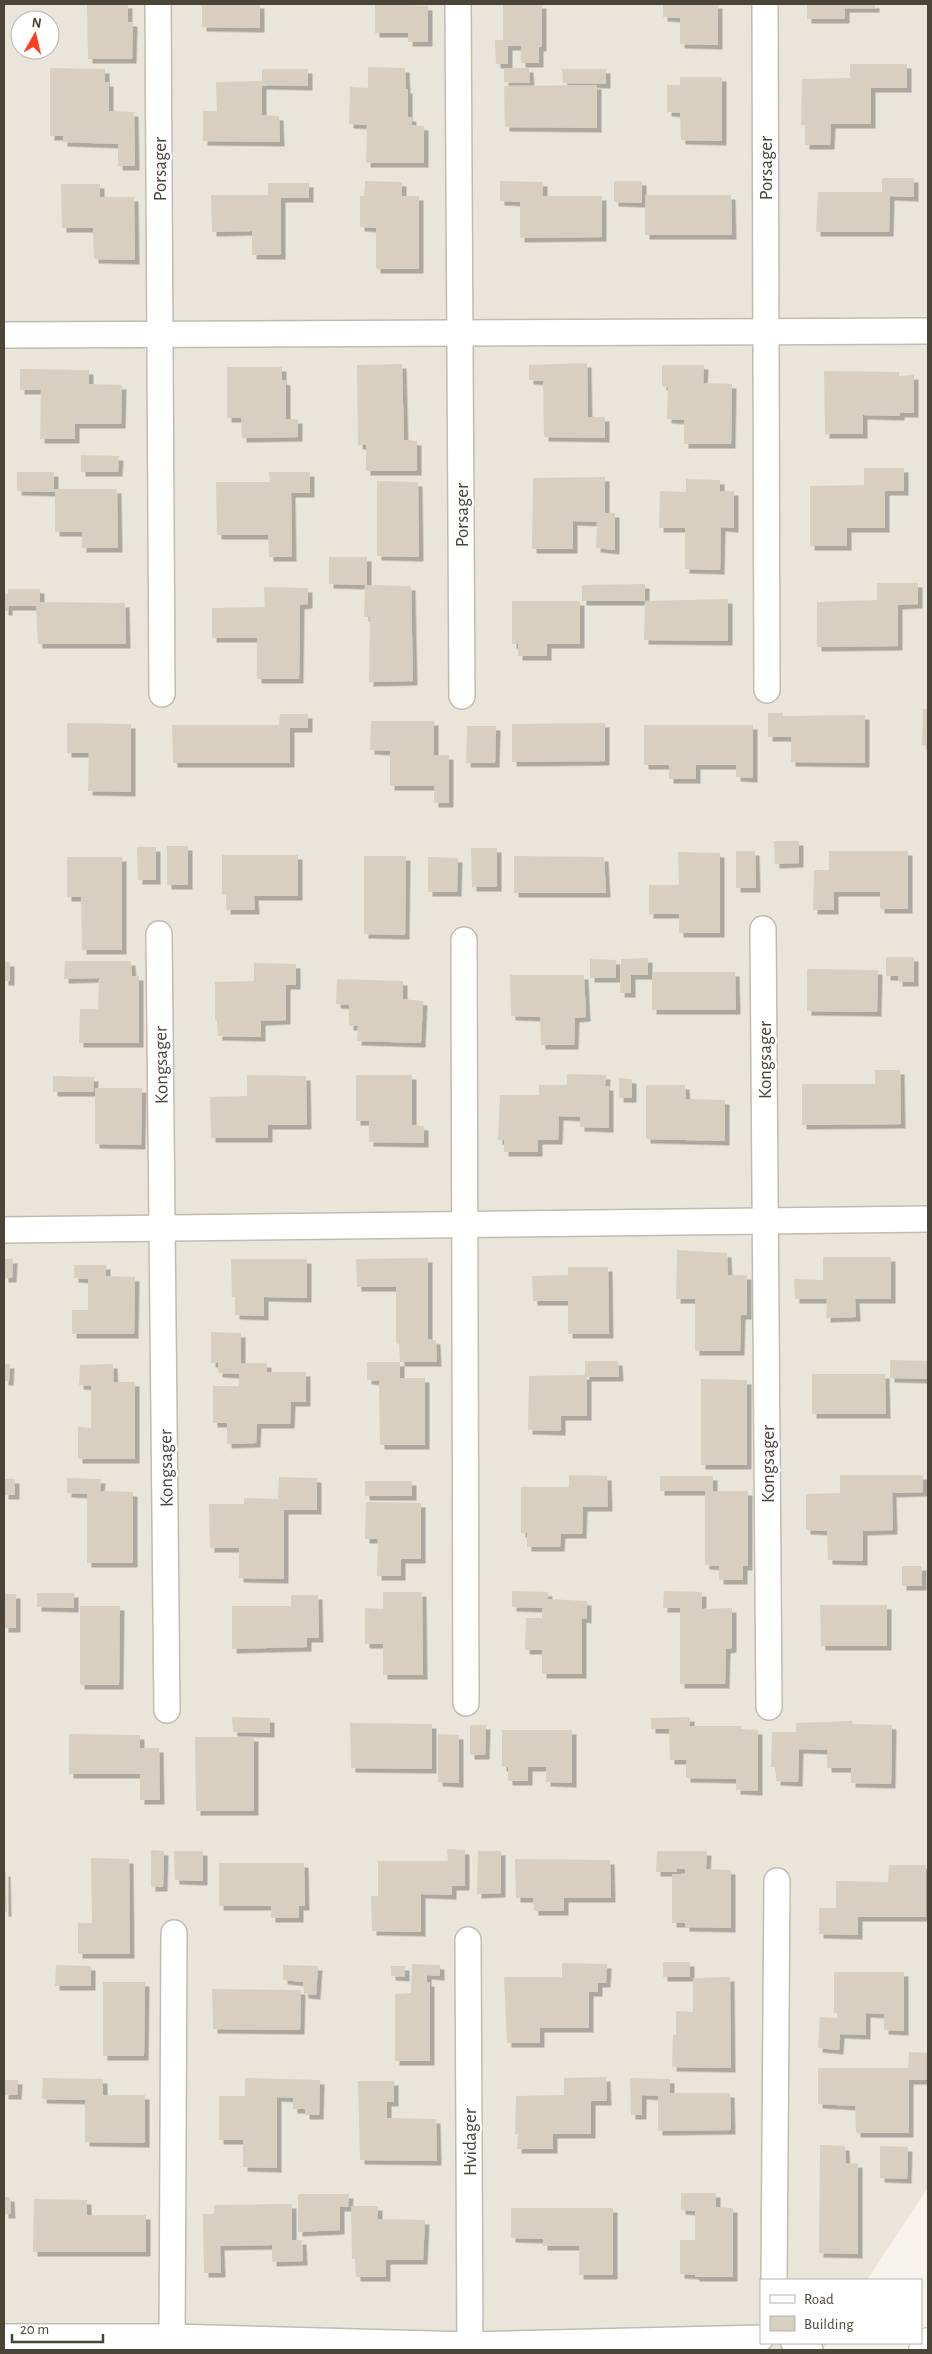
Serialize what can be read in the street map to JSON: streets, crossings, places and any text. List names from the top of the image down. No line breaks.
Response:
{"streets":{"street":["Porsager","Kongsager","Hvidager"]},"legend":["Road","Building"],"scale_bar":"20 m","north":"top"}
